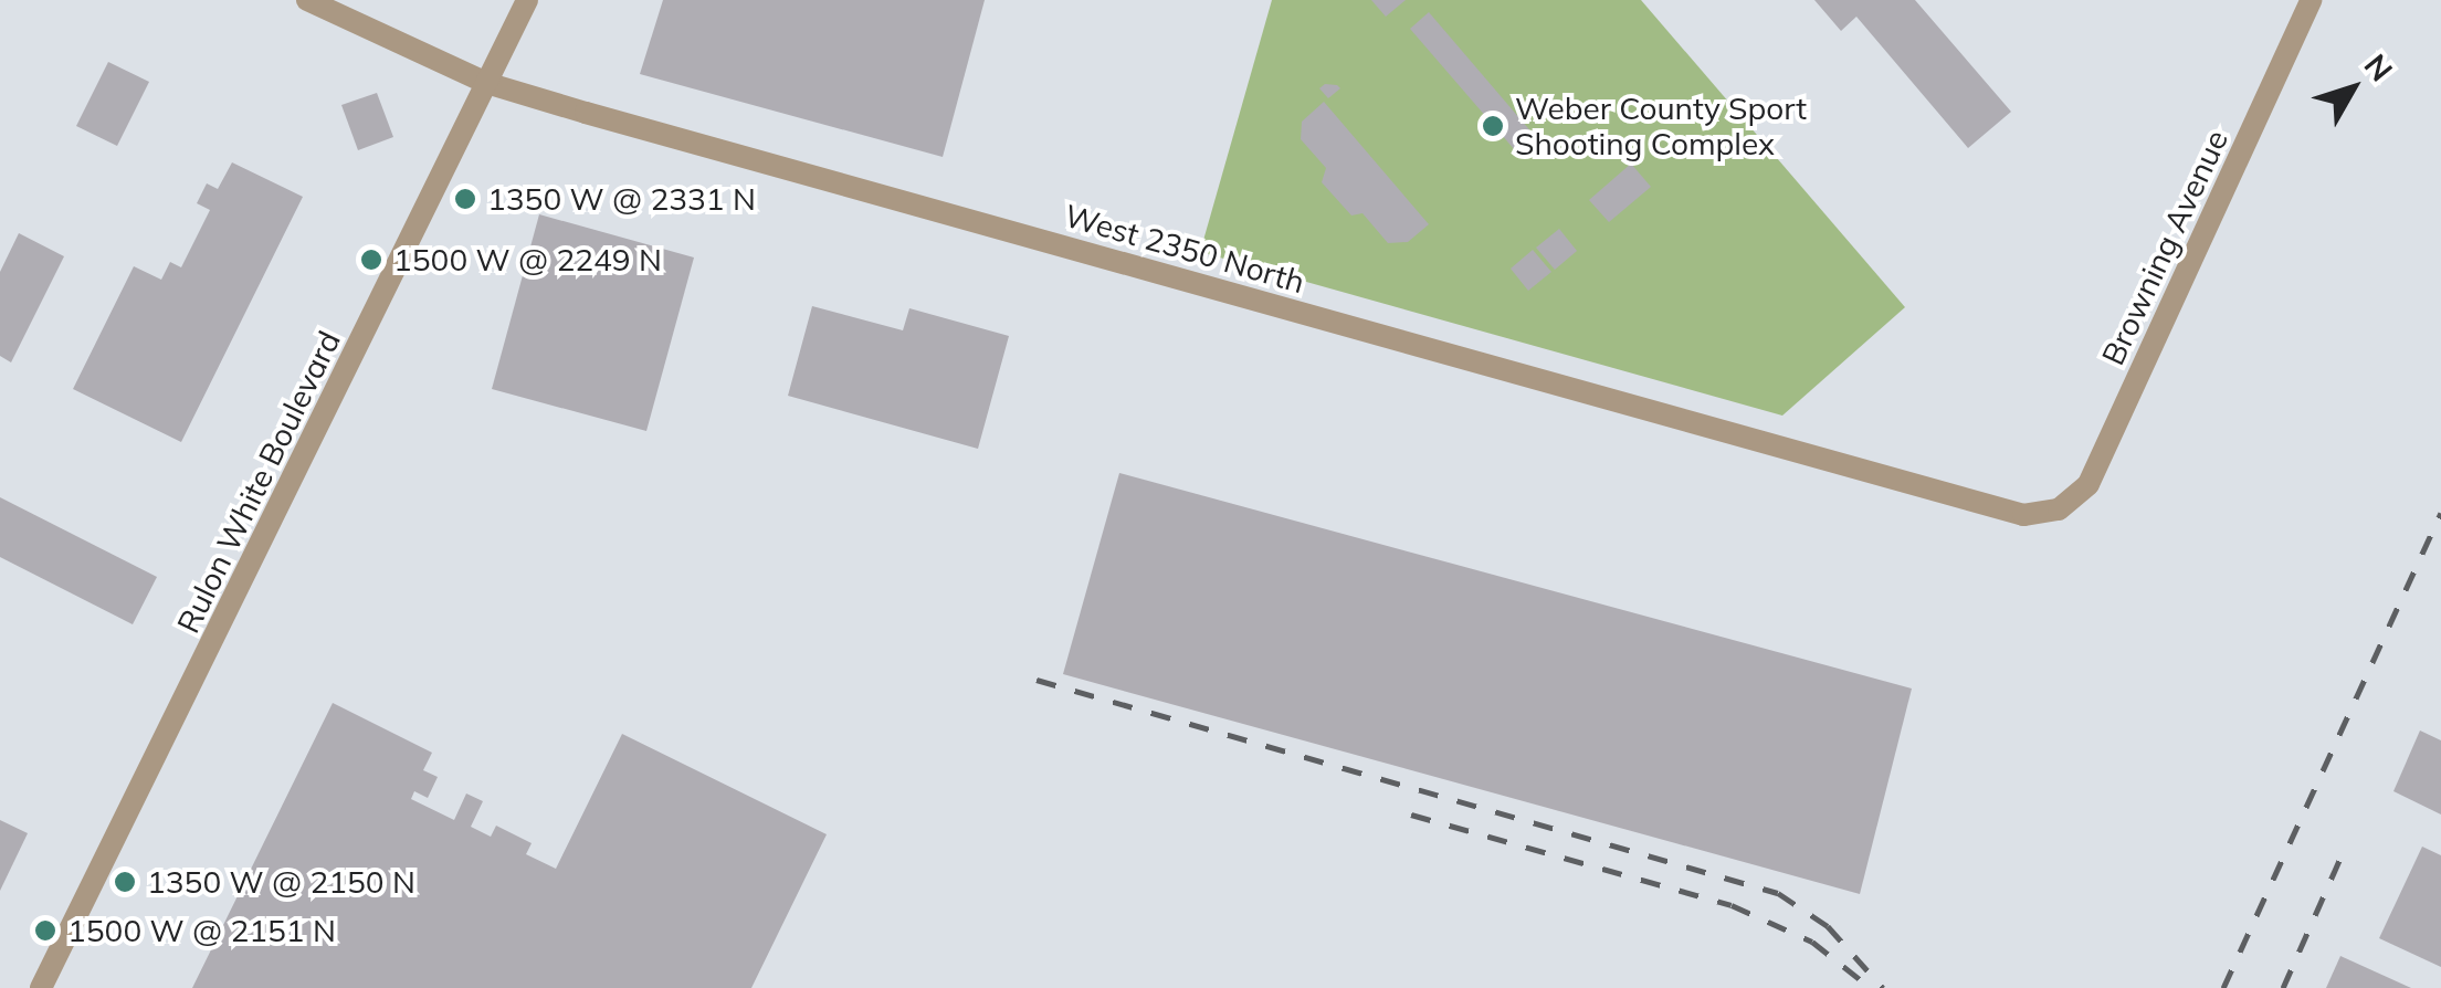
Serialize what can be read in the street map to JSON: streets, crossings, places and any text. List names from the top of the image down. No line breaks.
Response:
{"streets":{"street":["Browning Avenue","West 2350 North","Rulon White Boulevard"]},"crossings":[["Browning Avenue","West 2350 North"],["West 2350 North","Rulon White Boulevard"]],"places":["Weber County Sport Shooting Complex","1350 W @ 2331 N","1500 W @ 2249 N","1350 W @ 2150 N","1500 W @ 2151 N"],"north":"top right"}
